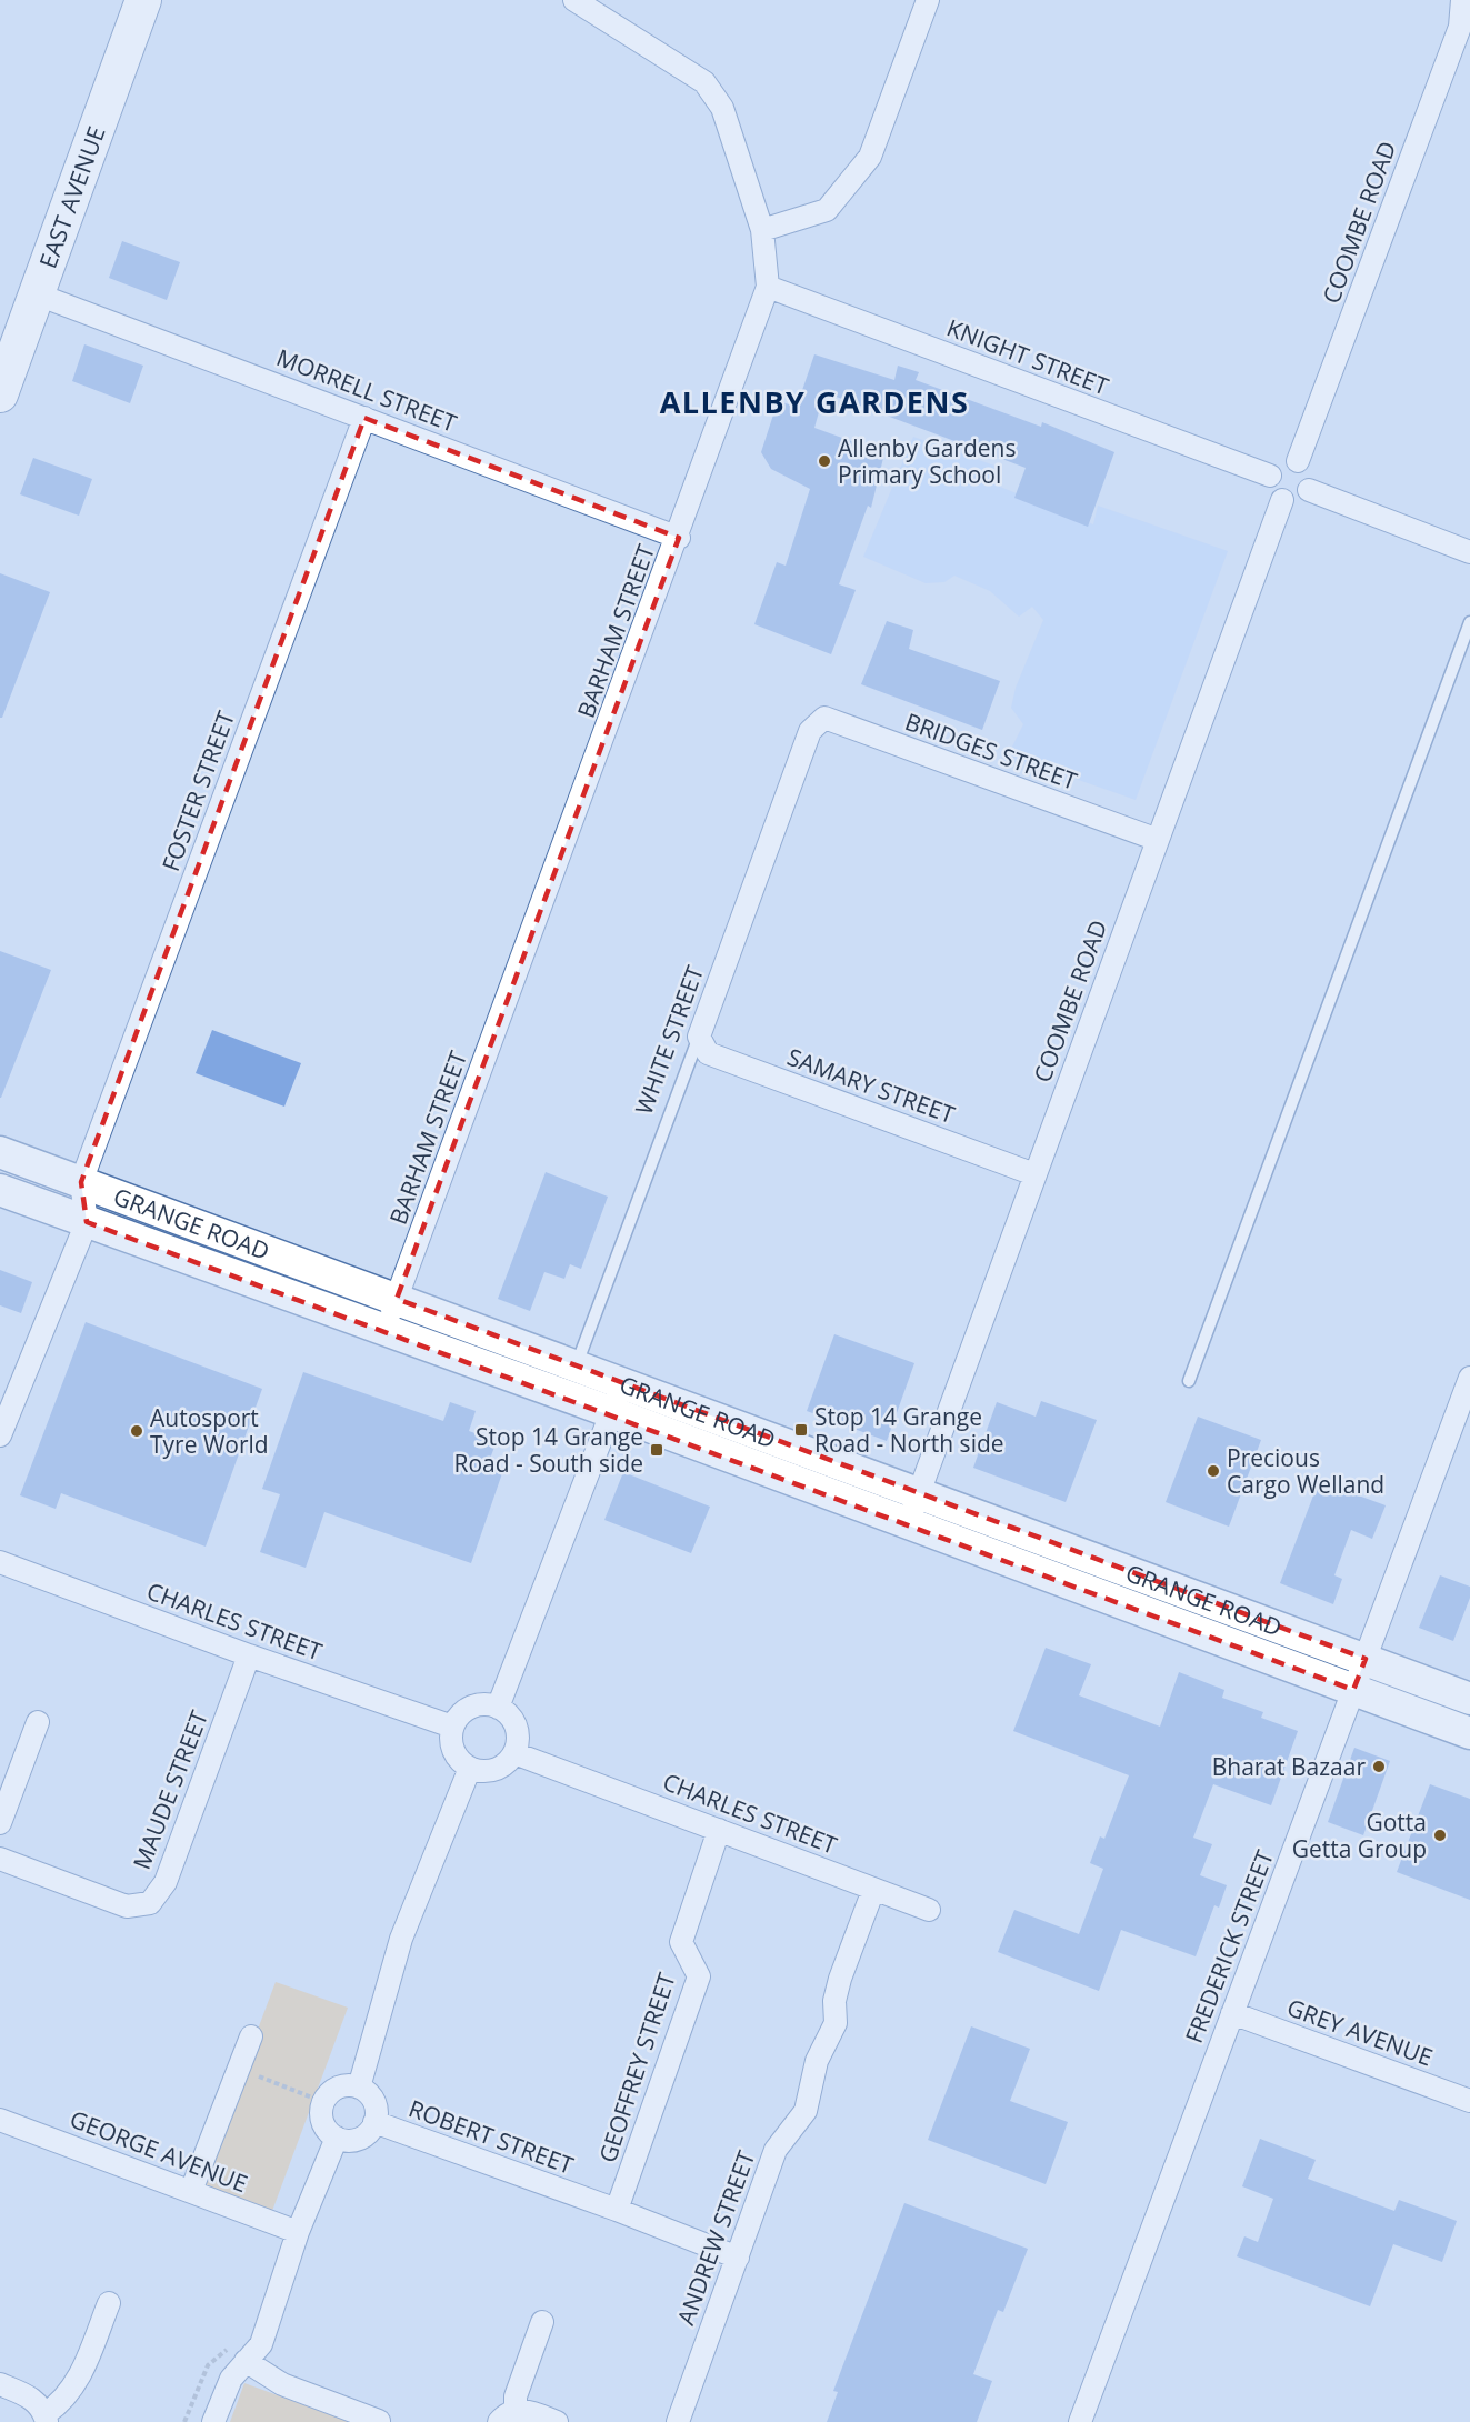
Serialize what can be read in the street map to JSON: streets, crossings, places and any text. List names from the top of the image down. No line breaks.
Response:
{"streets":{"main road":["EAST AVENUE","GRANGE ROAD"],"street":["COOMBE ROAD","KNIGHT STREET","MORRELL STREET","BARHAM STREET","BRIDGES STREET","FOSTER STREET","WHITE STREET","SAMARY STREET","CHARLES STREET","MAUDE STREET","FREDERICK STREET","GREY AVENUE","GEOFFREY STREET","ROBERT STREET","GEORGE AVENUE","ANDREW STREET"]},"crossings":[["EAST AVENUE","MORRELL STREET"],["COOMBE ROAD","KNIGHT STREET"],["COOMBE ROAD","BRIDGES STREET"],["COOMBE ROAD","SAMARY STREET"],["COOMBE ROAD","GRANGE ROAD"],["KNIGHT STREET","BARHAM STREET"],["MORRELL STREET","BARHAM STREET"],["MORRELL STREET","FOSTER STREET"],["BARHAM STREET","GRANGE ROAD"],["BRIDGES STREET","WHITE STREET"],["FOSTER STREET","GRANGE ROAD"],["WHITE STREET","SAMARY STREET"],["WHITE STREET","GRANGE ROAD"],["GRANGE ROAD","FREDERICK STREET"],["CHARLES STREET","MAUDE STREET"],["CHARLES STREET","GEOFFREY STREET"],["CHARLES STREET","ANDREW STREET"],["FREDERICK STREET","GREY AVENUE"],["GEOFFREY STREET","ROBERT STREET"],["ROBERT STREET","ANDREW STREET"]],"districts":["ALLENBY GARDENS"],"places":{"other":["Allenby Gardens Primary School","Autosport Tyre World","Precious Cargo Welland","Bharat Bazaar","Gotta Getta Group"],"transit":["Stop 14 Grange Road - North side","Stop 14 Grange Road - South side"]}}
